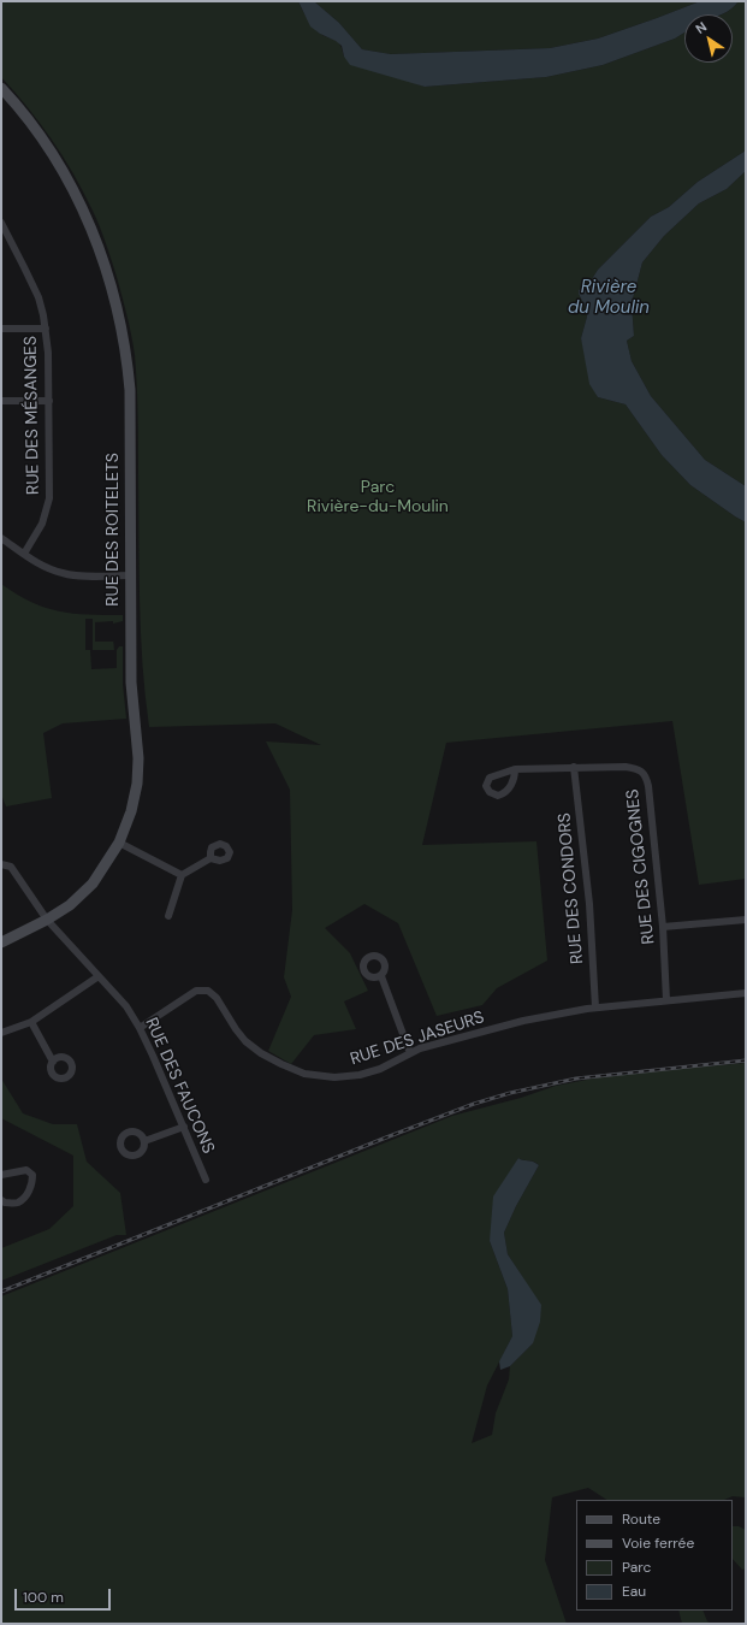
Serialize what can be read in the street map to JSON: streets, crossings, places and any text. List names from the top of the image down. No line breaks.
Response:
{"streets":{"street":["RUE DES MÉSANGES","RUE DES ROITELETS","RUE DES CIGOGNES","RUE DES CONDORS","RUE DES JASEURS","RUE DES FAUCONS"]},"crossings":[["RUE DES ROITELETS","RUE DES FAUCONS"],["RUE DES CIGOGNES","RUE DES CONDORS"],["RUE DES CIGOGNES","RUE DES JASEURS"],["RUE DES CONDORS","RUE DES JASEURS"],["RUE DES JASEURS","RUE DES FAUCONS"]],"water":["Rivière du Moulin"],"parks":["Parc Rivière-du-Moulin"],"legend":["Route","Voie ferrée","Parc","Eau"],"scale_bar":"100 m","north":"top left"}
